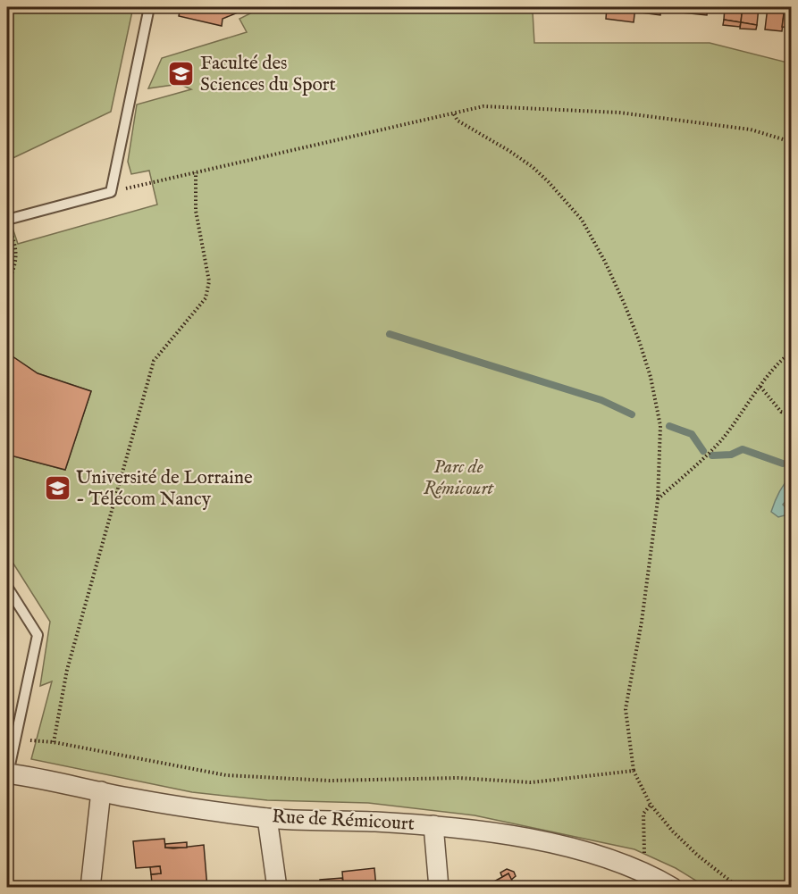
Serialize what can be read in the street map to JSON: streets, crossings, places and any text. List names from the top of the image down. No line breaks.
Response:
{"streets":{"street":["Rue de Rémicourt"]},"parks":["Parc de Rémicourt"],"places":{"school or university":["Faculté des Sciences du Sport","Université de Lorraine - Télécom Nancy"]}}
